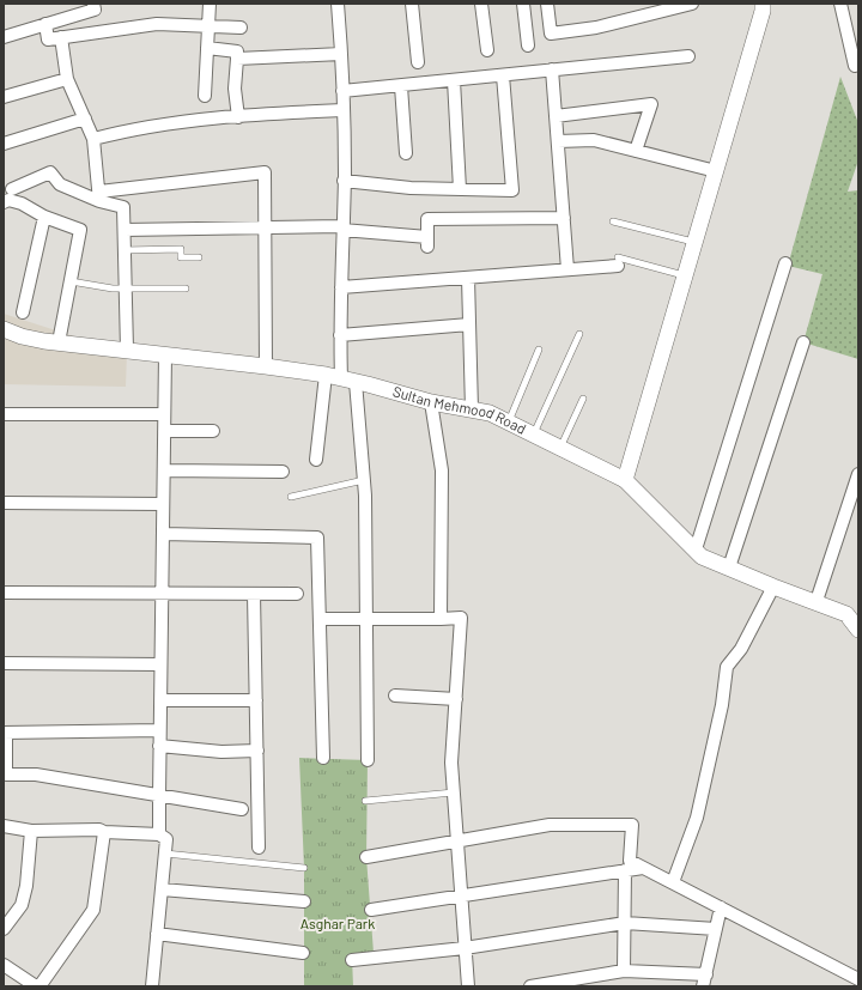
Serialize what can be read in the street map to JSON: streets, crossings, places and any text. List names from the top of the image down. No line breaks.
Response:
{"streets":{"street":["Sultan Mehmood Road"]},"parks":["Asghar Park"]}
